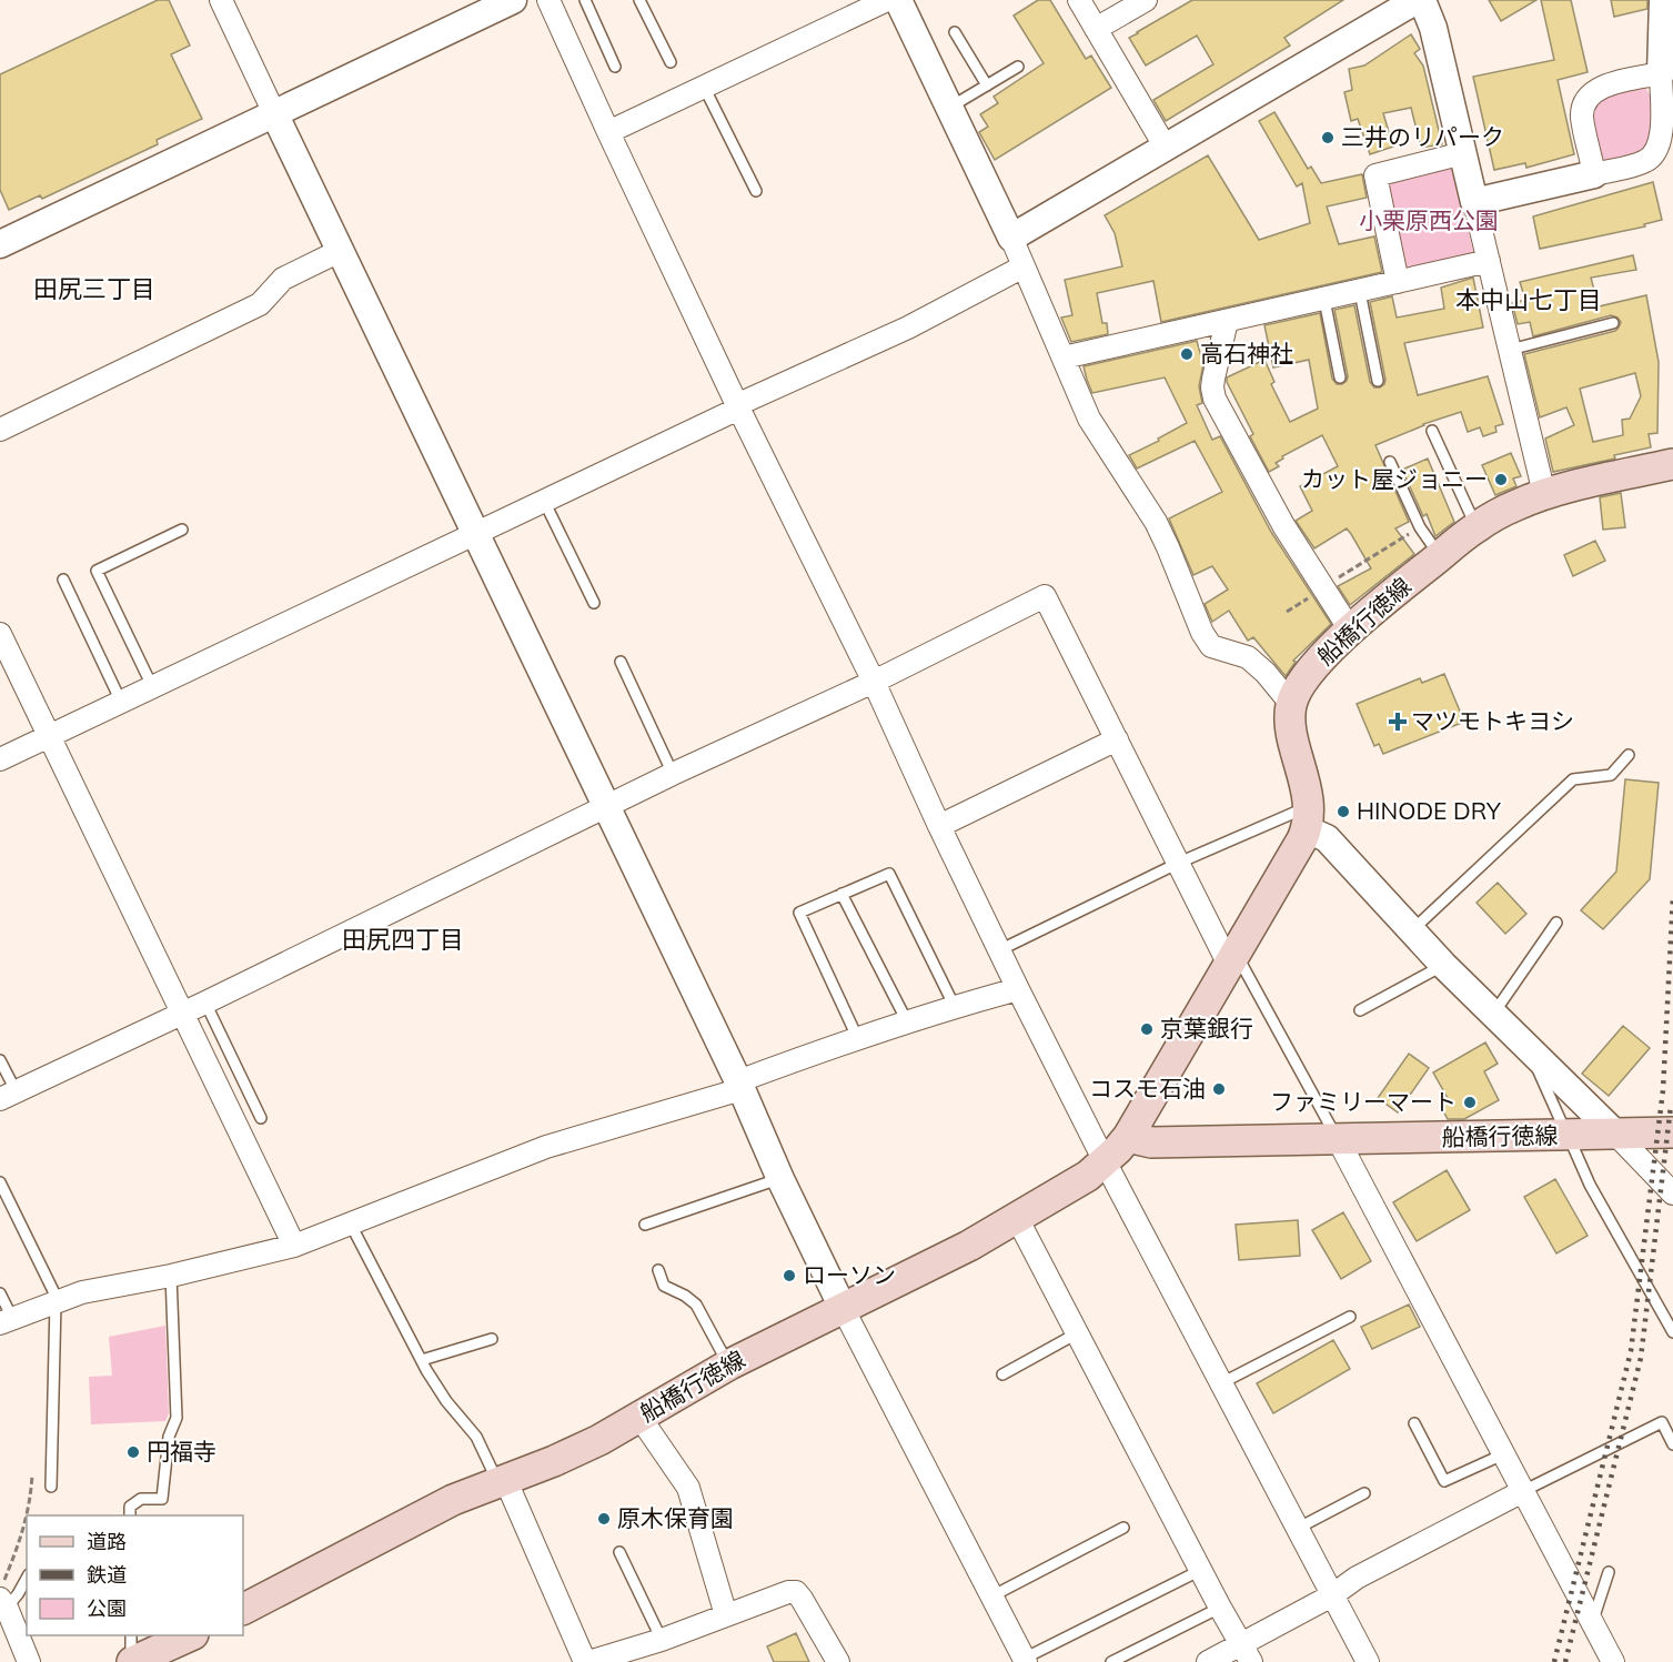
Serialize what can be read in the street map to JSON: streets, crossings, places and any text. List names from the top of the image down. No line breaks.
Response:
{"streets":{"main road":["船橋行徳線"]},"districts":["田尻三丁目","本中山七丁目","田尻四丁目"],"parks":["小栗原西公園"],"places":{"other":["三井のリパーク","高石神社","カット屋ジョニー","HINODE DRY","京葉銀行","コスモ石油","ファミリーマート","ローソン","円福寺","原木保育園"],"health":["マツモトキヨシ"]},"legend":["道路","鉄道","公園"]}
